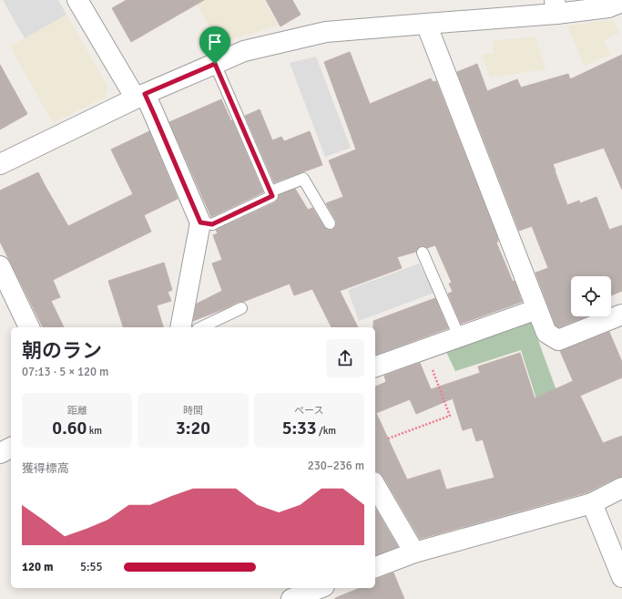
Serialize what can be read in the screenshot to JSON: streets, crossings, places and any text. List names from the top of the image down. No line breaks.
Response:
{"page":{"heading":["朝のラン","07:13 · 5 × 120 m"],"stats":[["距離","0.60 km"],["時間","3:20"],["ペース","5:33 /km"]],"chart":["獲得標高","230–236 m"],"list":[{"name":"120 m","note":"5:55"}]}}
